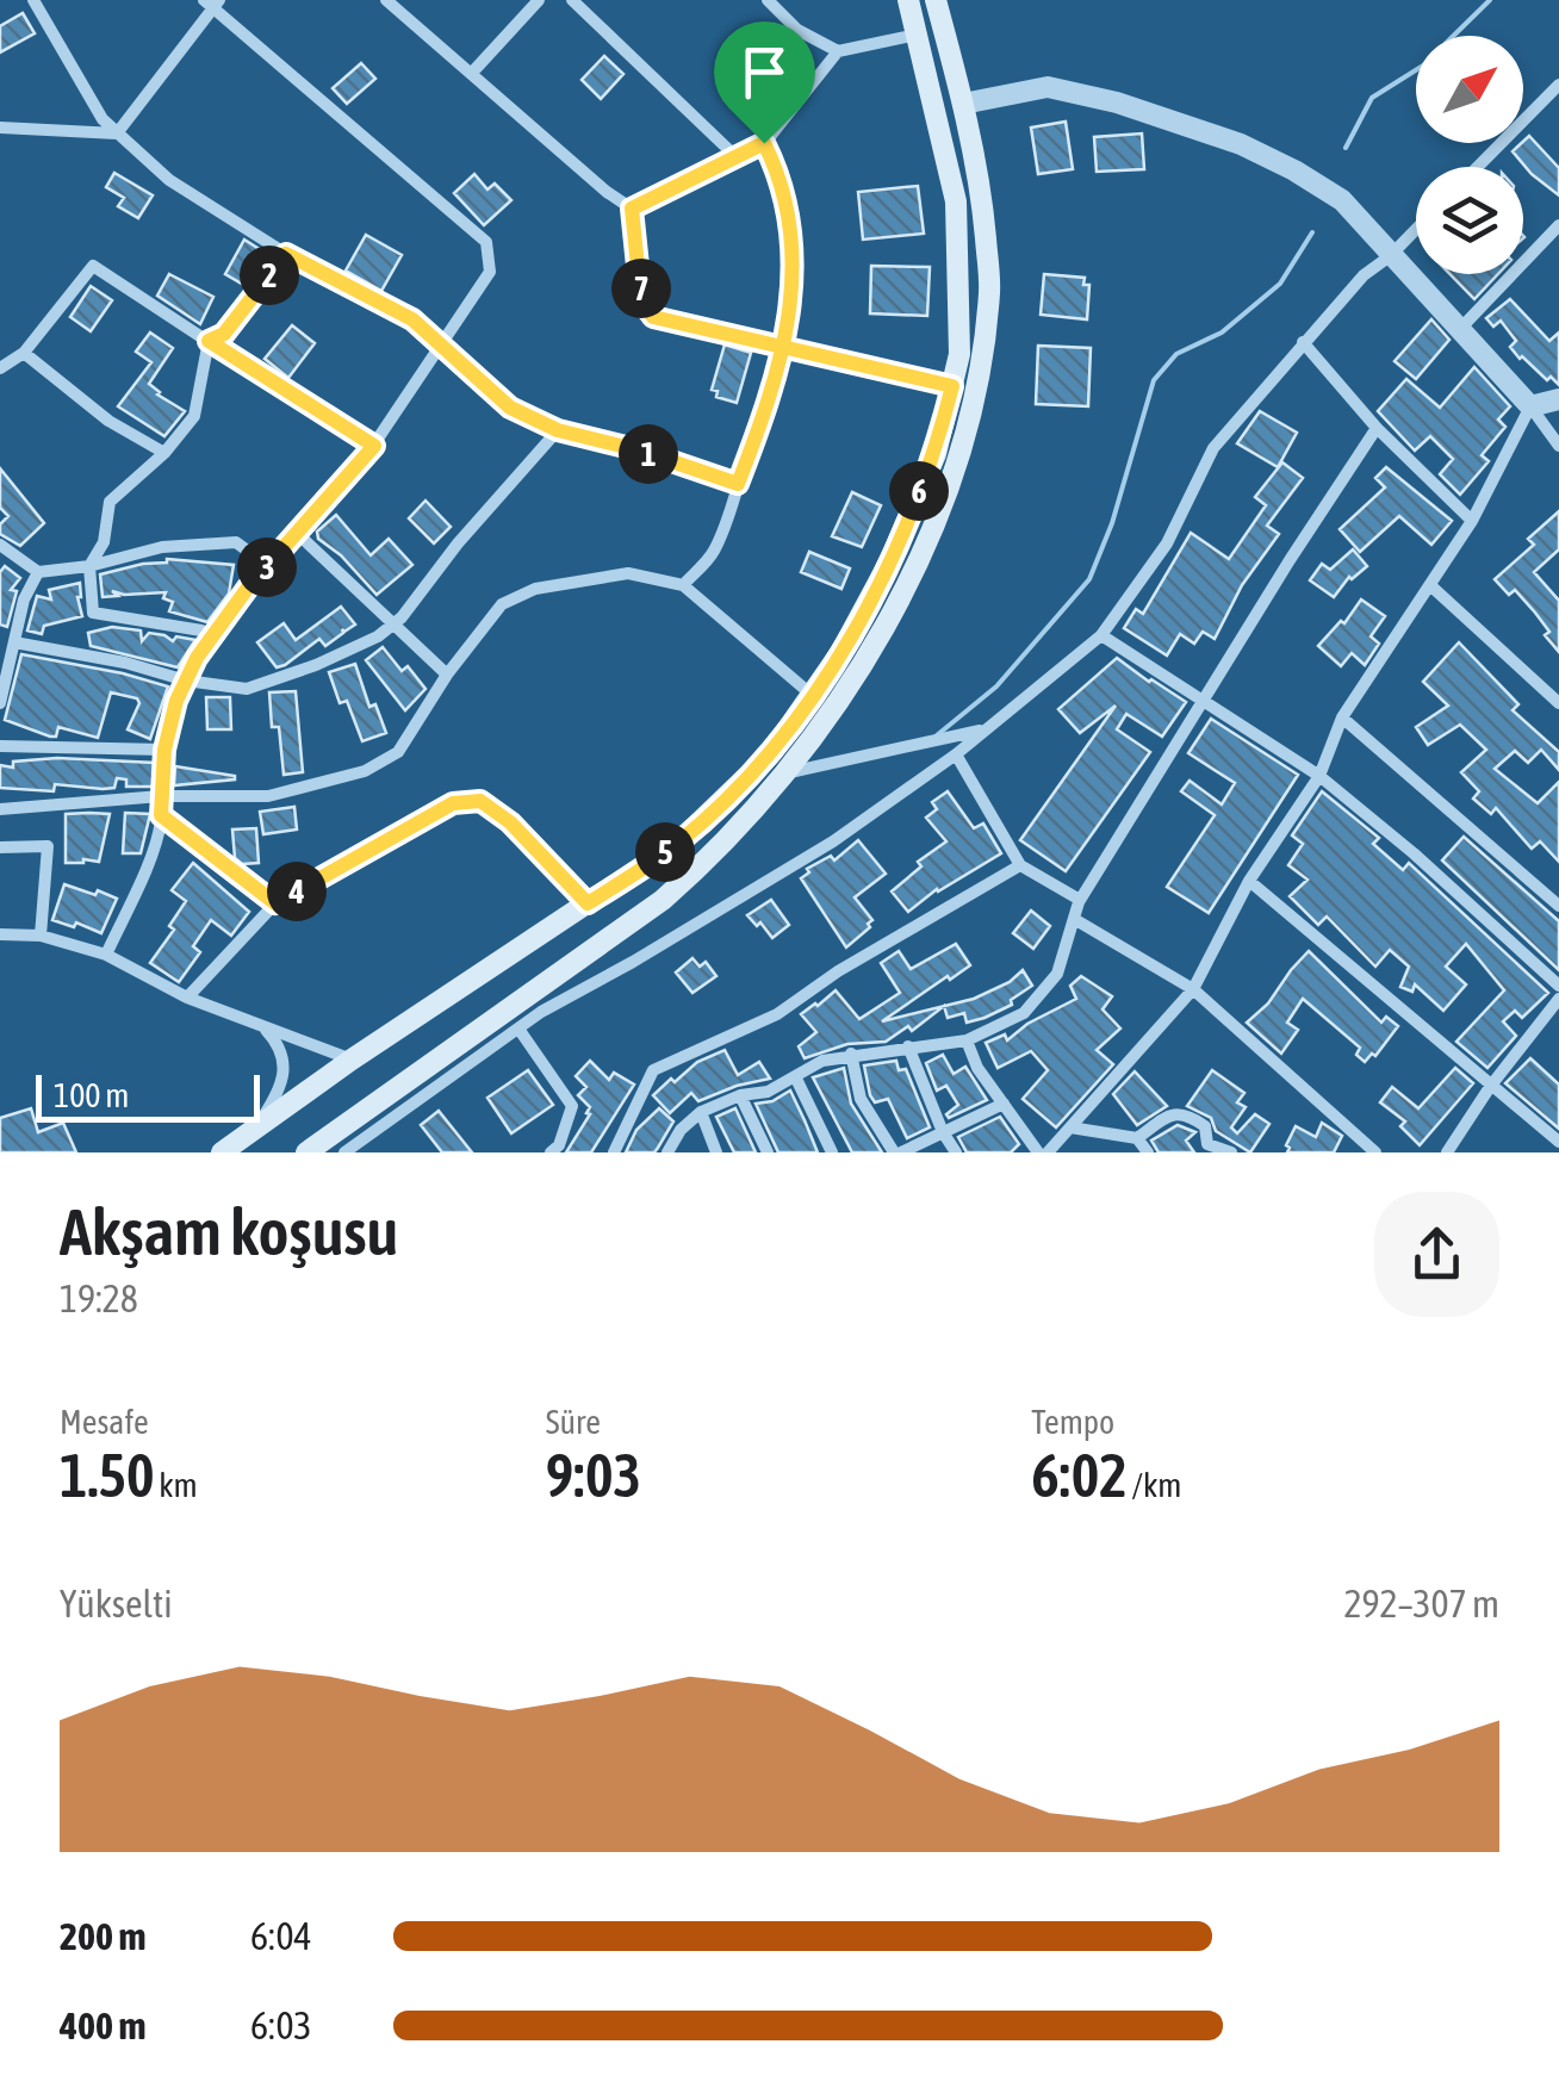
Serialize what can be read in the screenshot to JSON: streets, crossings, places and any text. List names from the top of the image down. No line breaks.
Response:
{"scale_bar":"100 m","north":"top right","page":{"pins":["2","7","1","6","3","5","4"],"scale":"100 m","heading":["Akşam koşusu","19:28"],"stats":[["Mesafe","1.50 km"],["Süre","9:03"],["Tempo","6:02 /km"]],"chart":["Yükselti","292–307 m"],"list":[{"name":"200 m","note":"6:04"},{"name":"400 m","note":"6:03"}]}}
